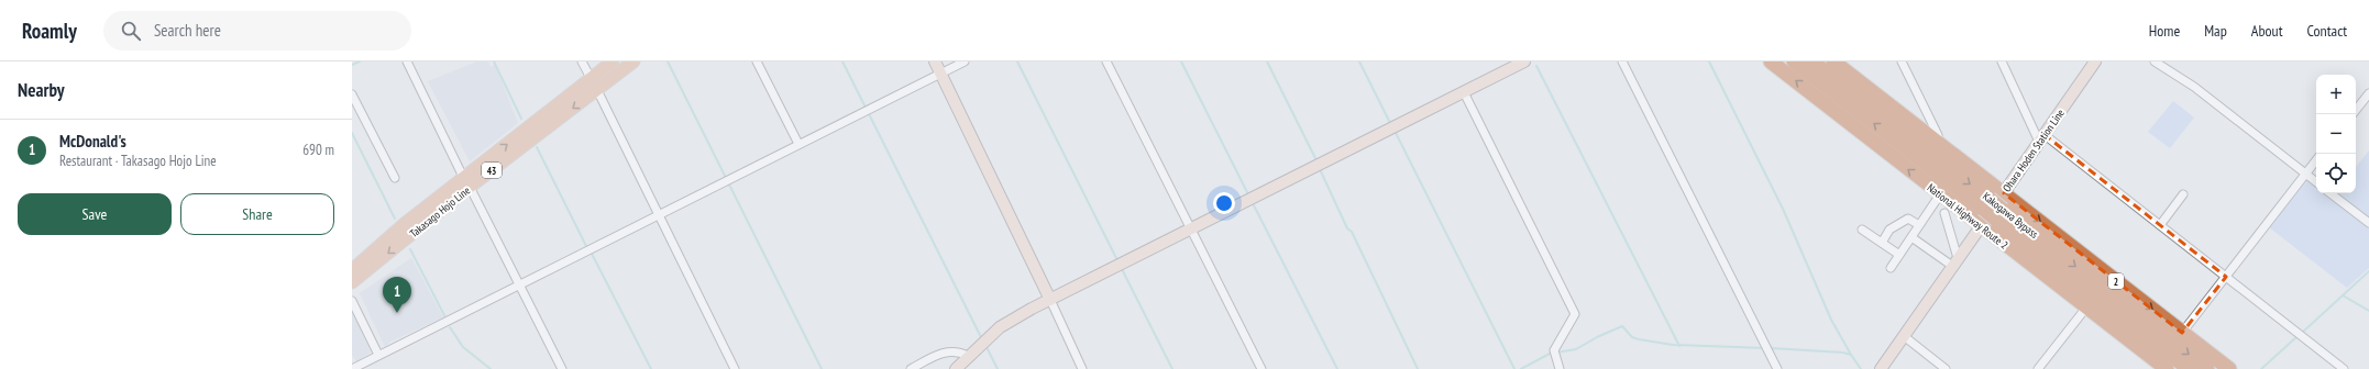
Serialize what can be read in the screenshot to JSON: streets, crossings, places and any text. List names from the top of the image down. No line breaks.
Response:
{"streets":{"highway":["Kakogawa Bypass","National Highway Route 2","2"],"main road":["43","Takasago Hojo Line"],"street":["Ohara Hoden Station Line"]},"crossings":[["Ohara Hoden Station Line","National Highway Route 2"],["Ohara Hoden Station Line","2"]],"page":{"header":"Roamly","search":"Search here","nav":["Home","Map","About","Contact"],"heading":"Nearby","map_buttons":["+","−"],"list":[{"mark":"1","name":"McDonald's","note":"Restaurant · Takasago Hojo Line","value":"690 m"}],"buttons":["Save","Share"],"pins":"1"}}
